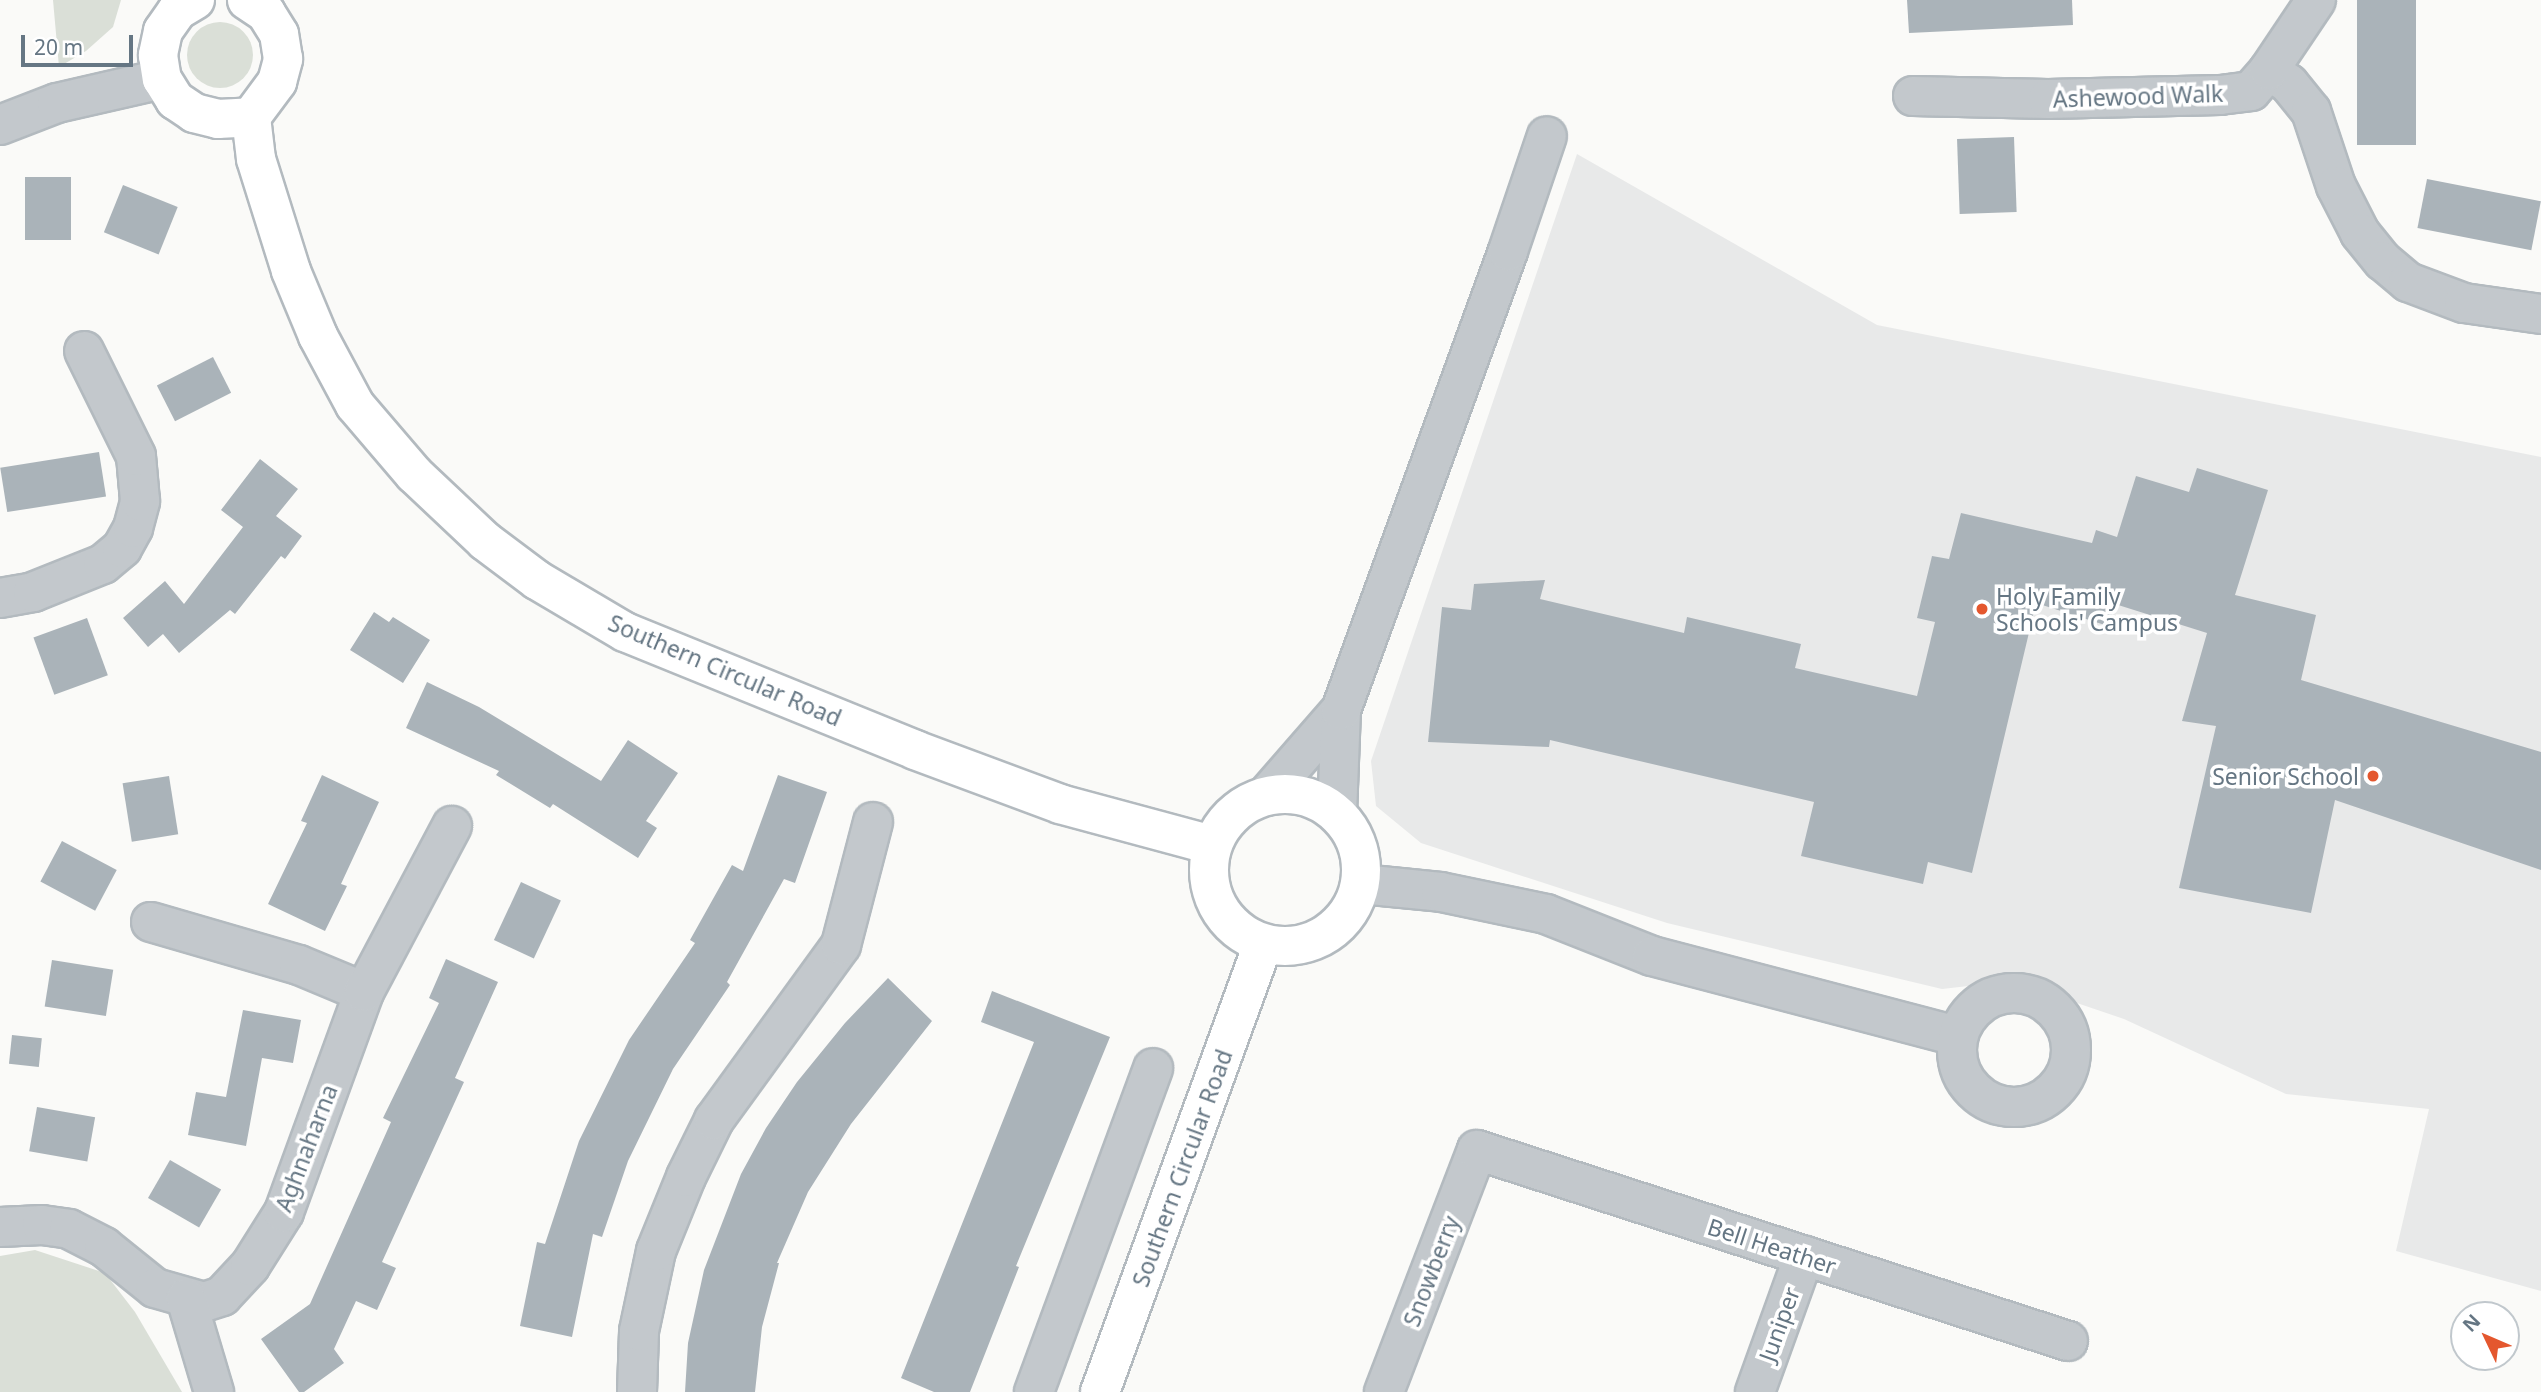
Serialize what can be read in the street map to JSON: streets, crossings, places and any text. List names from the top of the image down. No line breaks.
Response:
{"streets":{"main road":["Southern Circular Road"],"street":["Ashewood Walk","Aghnaharna","Bell Heather","Snowberry","Juniper"]},"crossings":[["Bell Heather","Snowberry"],["Bell Heather","Juniper"]],"places":["Holy Family Schools' Campus","Senior School"],"scale_bar":"20 m","north":"top left"}
